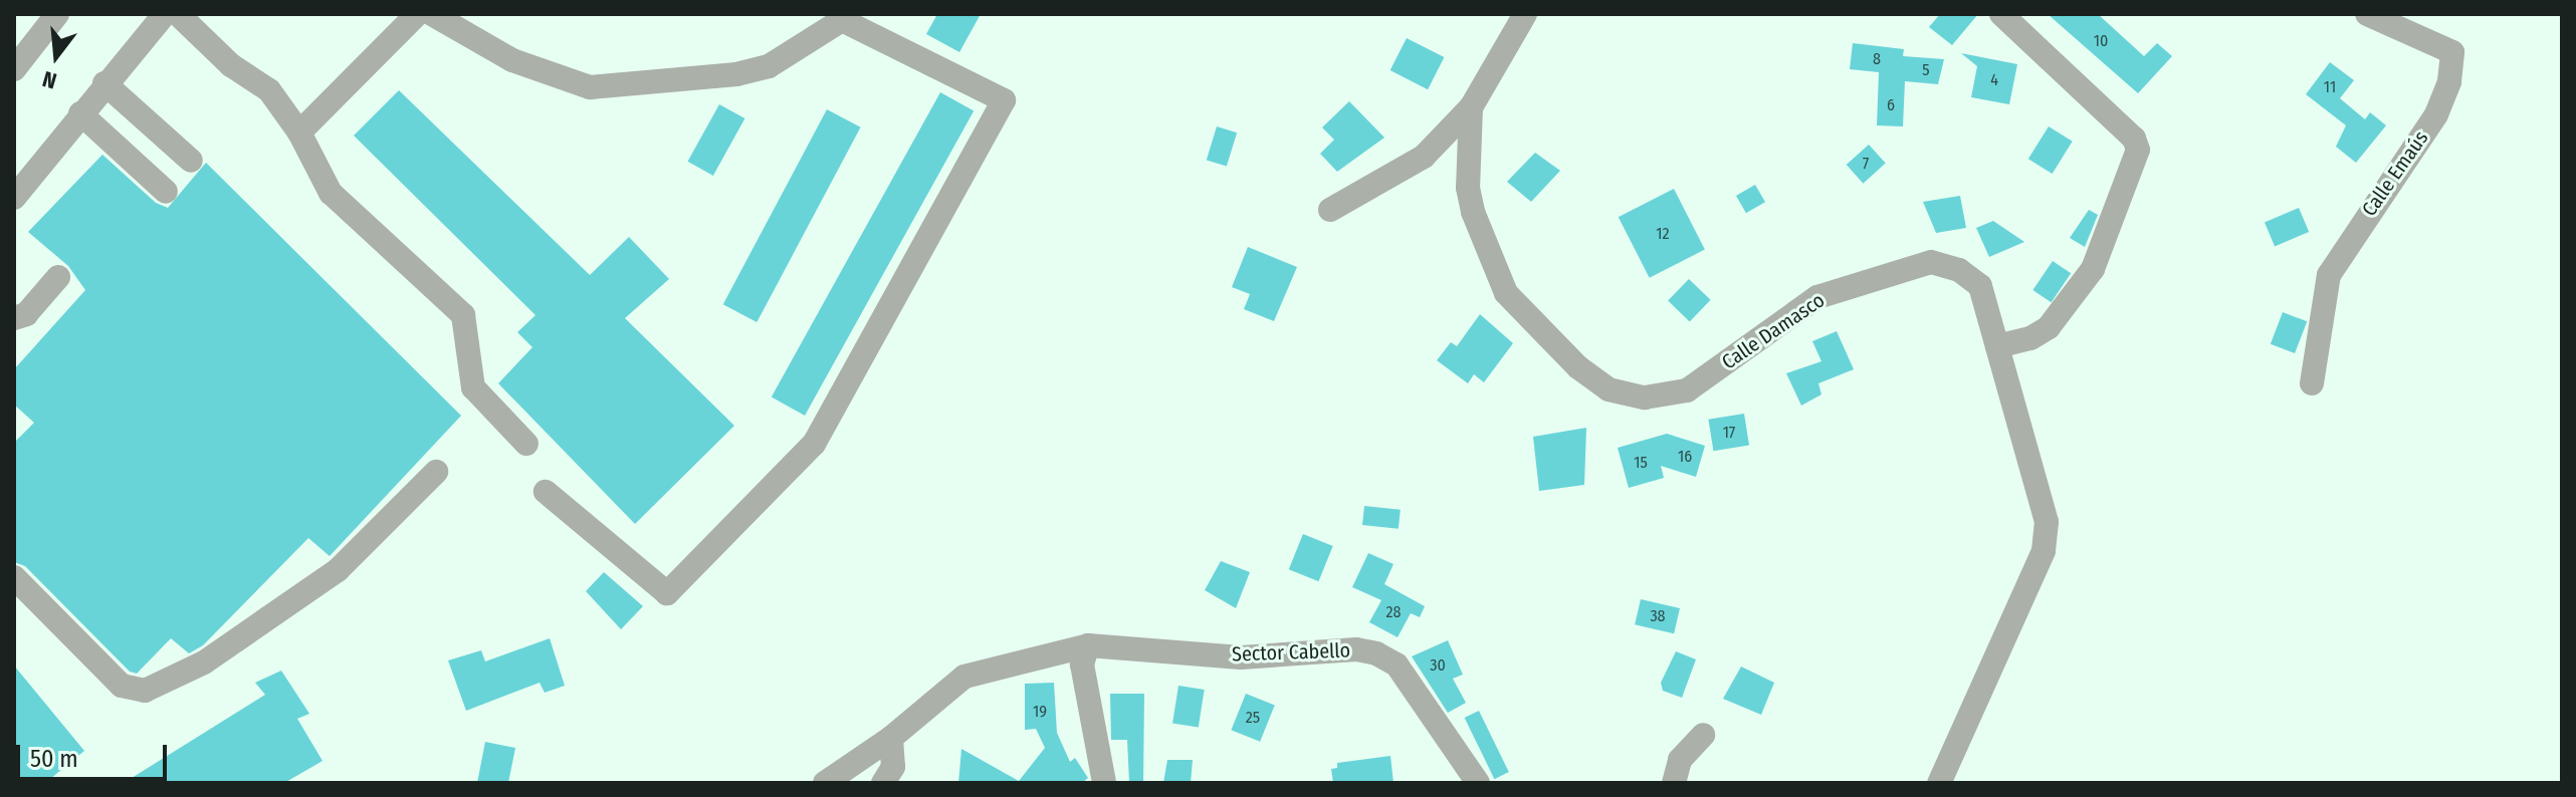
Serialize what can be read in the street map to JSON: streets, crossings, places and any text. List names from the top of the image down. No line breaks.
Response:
{"streets":{"street":["Calle Emaús","Calle Damasco","Sector Cabello"]},"house_numbers":["10","8","5","4","11","6","7","12","17","16","15","28","38","30","19","25"],"scale_bar":"50 m","north":"bottom"}
